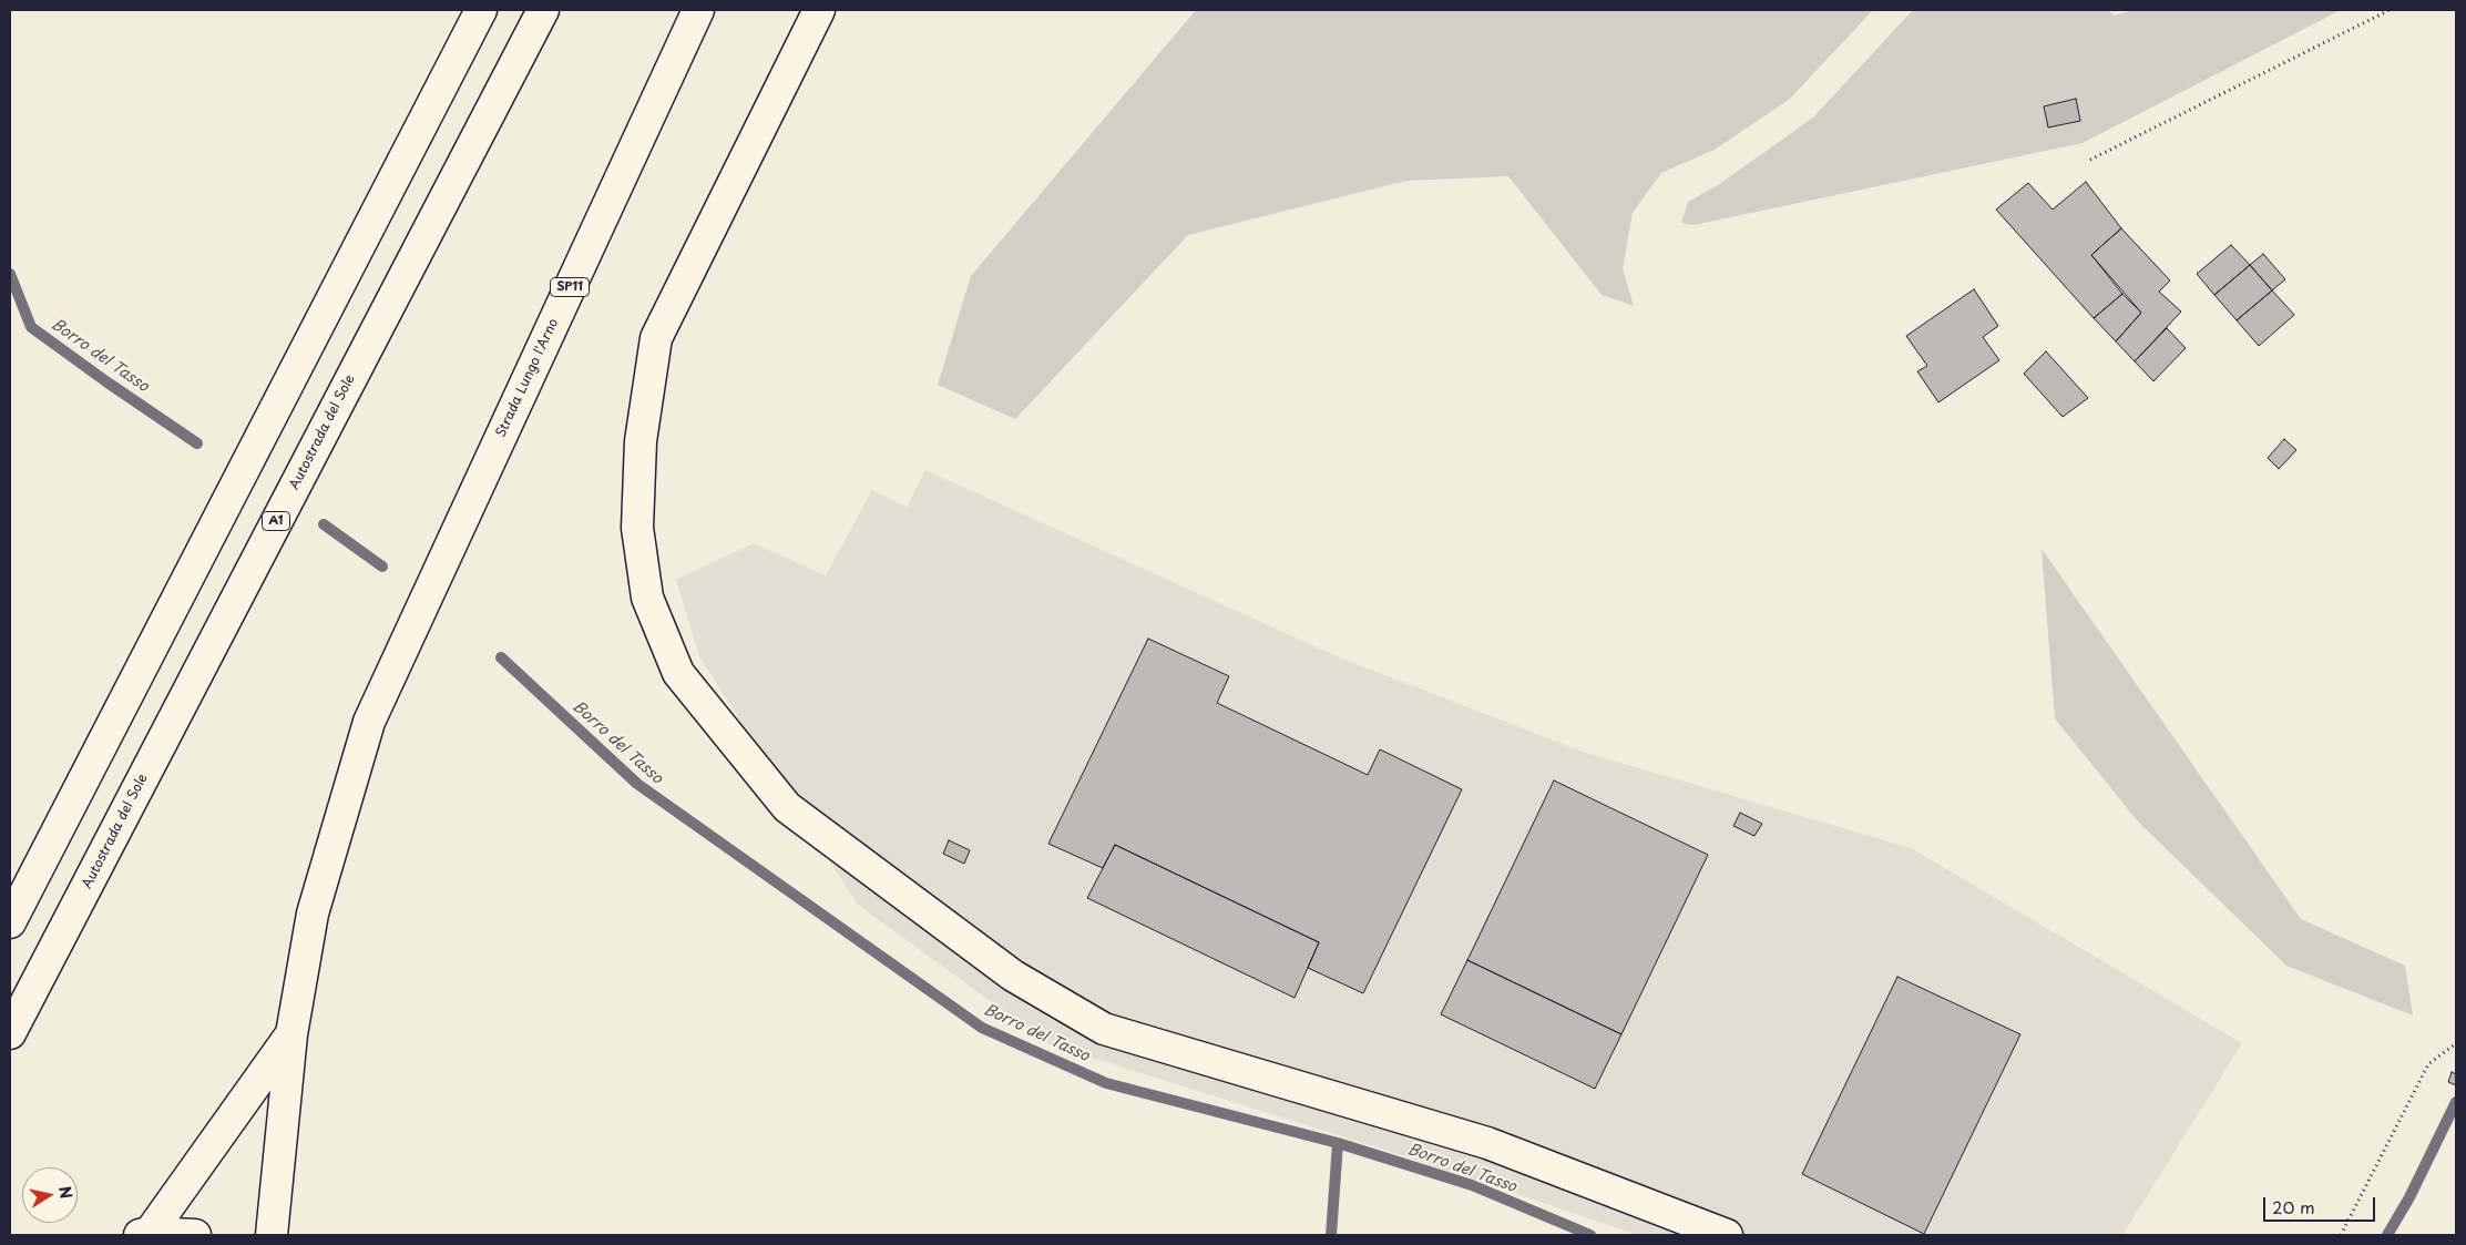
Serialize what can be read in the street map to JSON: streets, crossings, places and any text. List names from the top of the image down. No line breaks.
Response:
{"streets":{"main road":["SP11","Strada Lungo l'Arno","Autostrada del Sole","A1"]},"water":["Borro del Tasso"],"scale_bar":"20 m","north":"right"}
